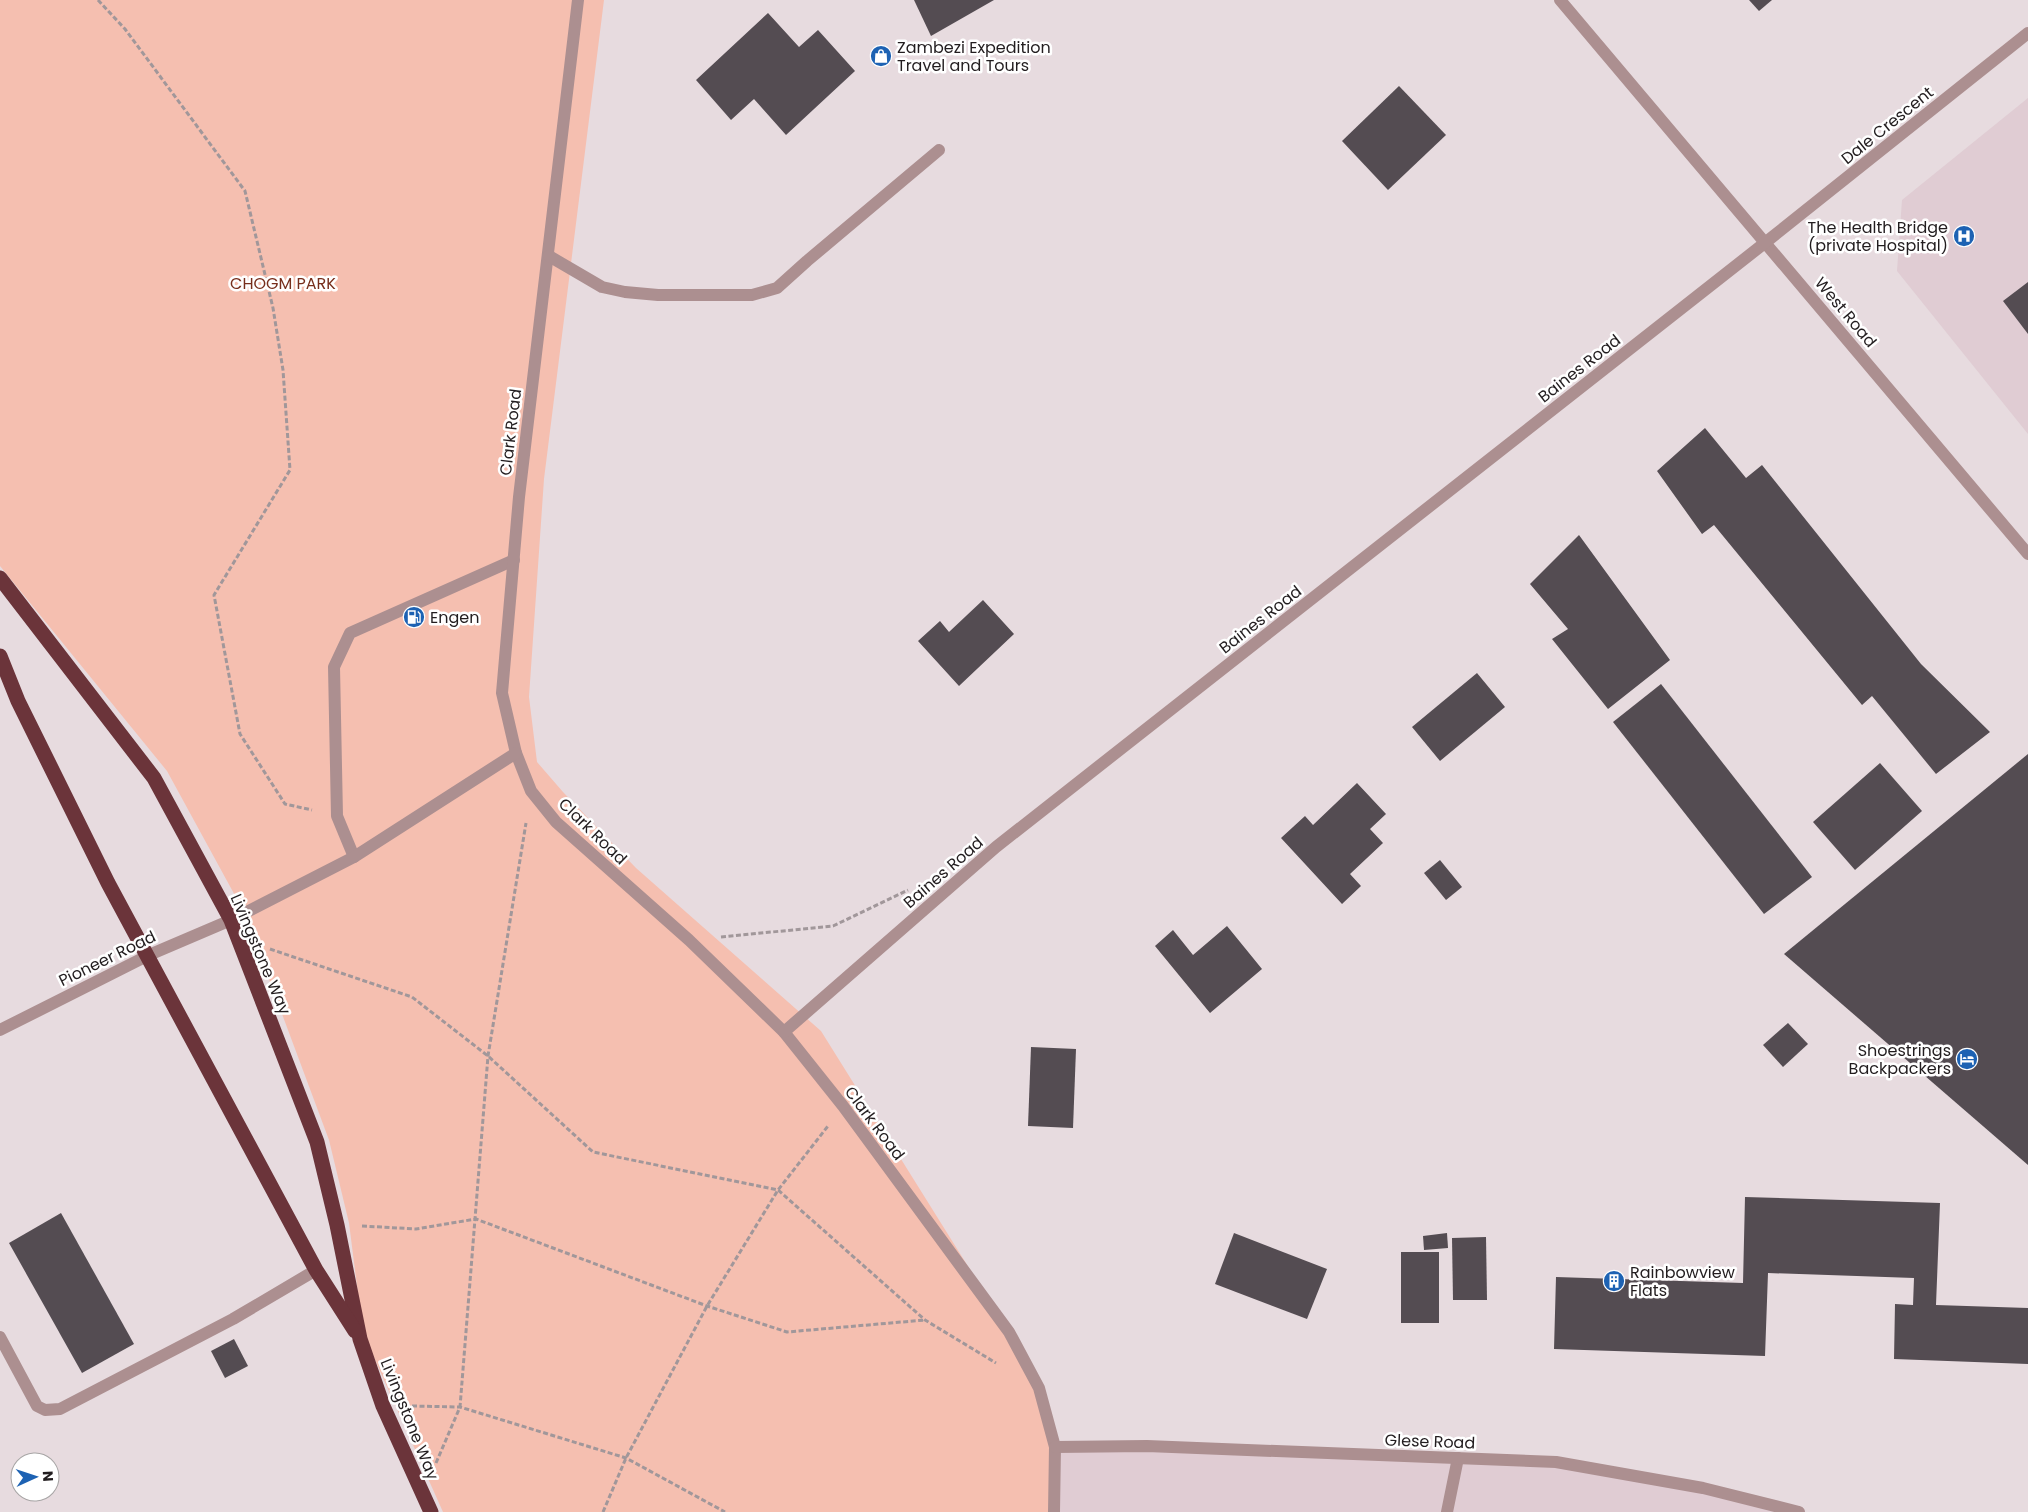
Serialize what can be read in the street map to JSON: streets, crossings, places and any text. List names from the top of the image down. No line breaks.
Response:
{"streets":{"highway":["Livingstone Way"],"street":["Dale Crescent","West Road","Baines Road","Clark Road","Pioneer Road","Glese Road"]},"crossings":[["Dale Crescent","West Road"],["Dale Crescent","Baines Road"],["West Road","Baines Road"],["Baines Road","Clark Road"],["Clark Road","Pioneer Road"],["Clark Road","Glese Road"],["Livingstone Way","Pioneer Road"]],"parks":["CHOGM PARK"],"places":{"shop":["Zambezi Expedition Travel and Tours"],"hospital":["The Health Bridge (private Hospital)"],"fuel station":["Engen"],"hotel":["Shoestrings Backpackers"],"building":["Rainbowview Flats"]},"north":"right"}
